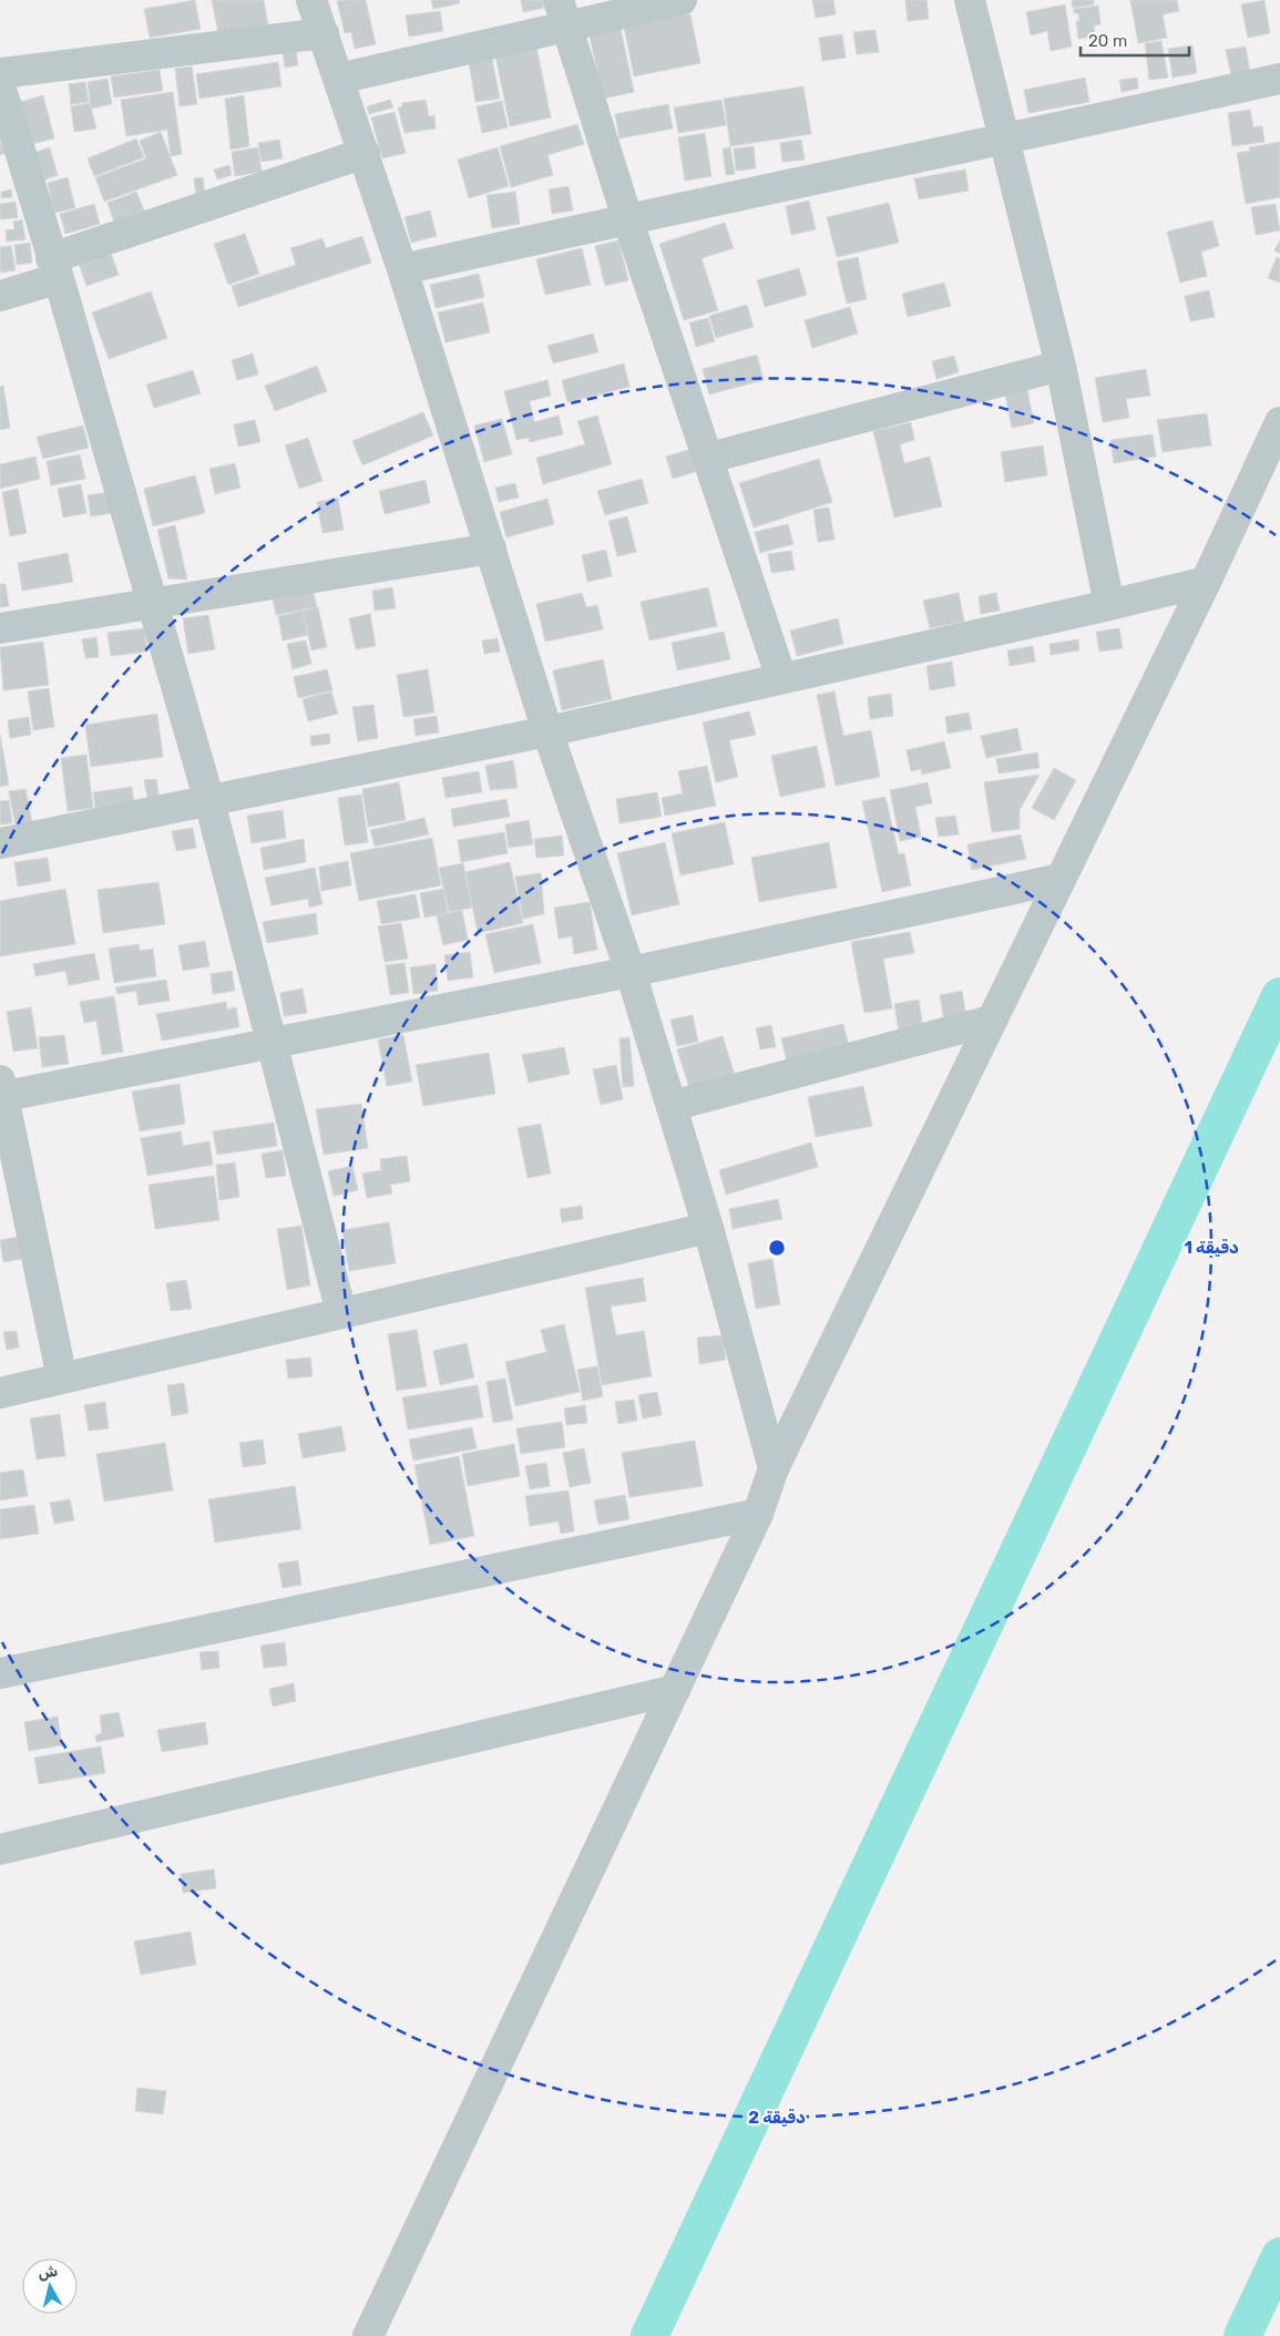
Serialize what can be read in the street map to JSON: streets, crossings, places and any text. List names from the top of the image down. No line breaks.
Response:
{"scale_bar":"20 m","north":"top","rings":["1 دقيقة","2 دقيقة"]}
